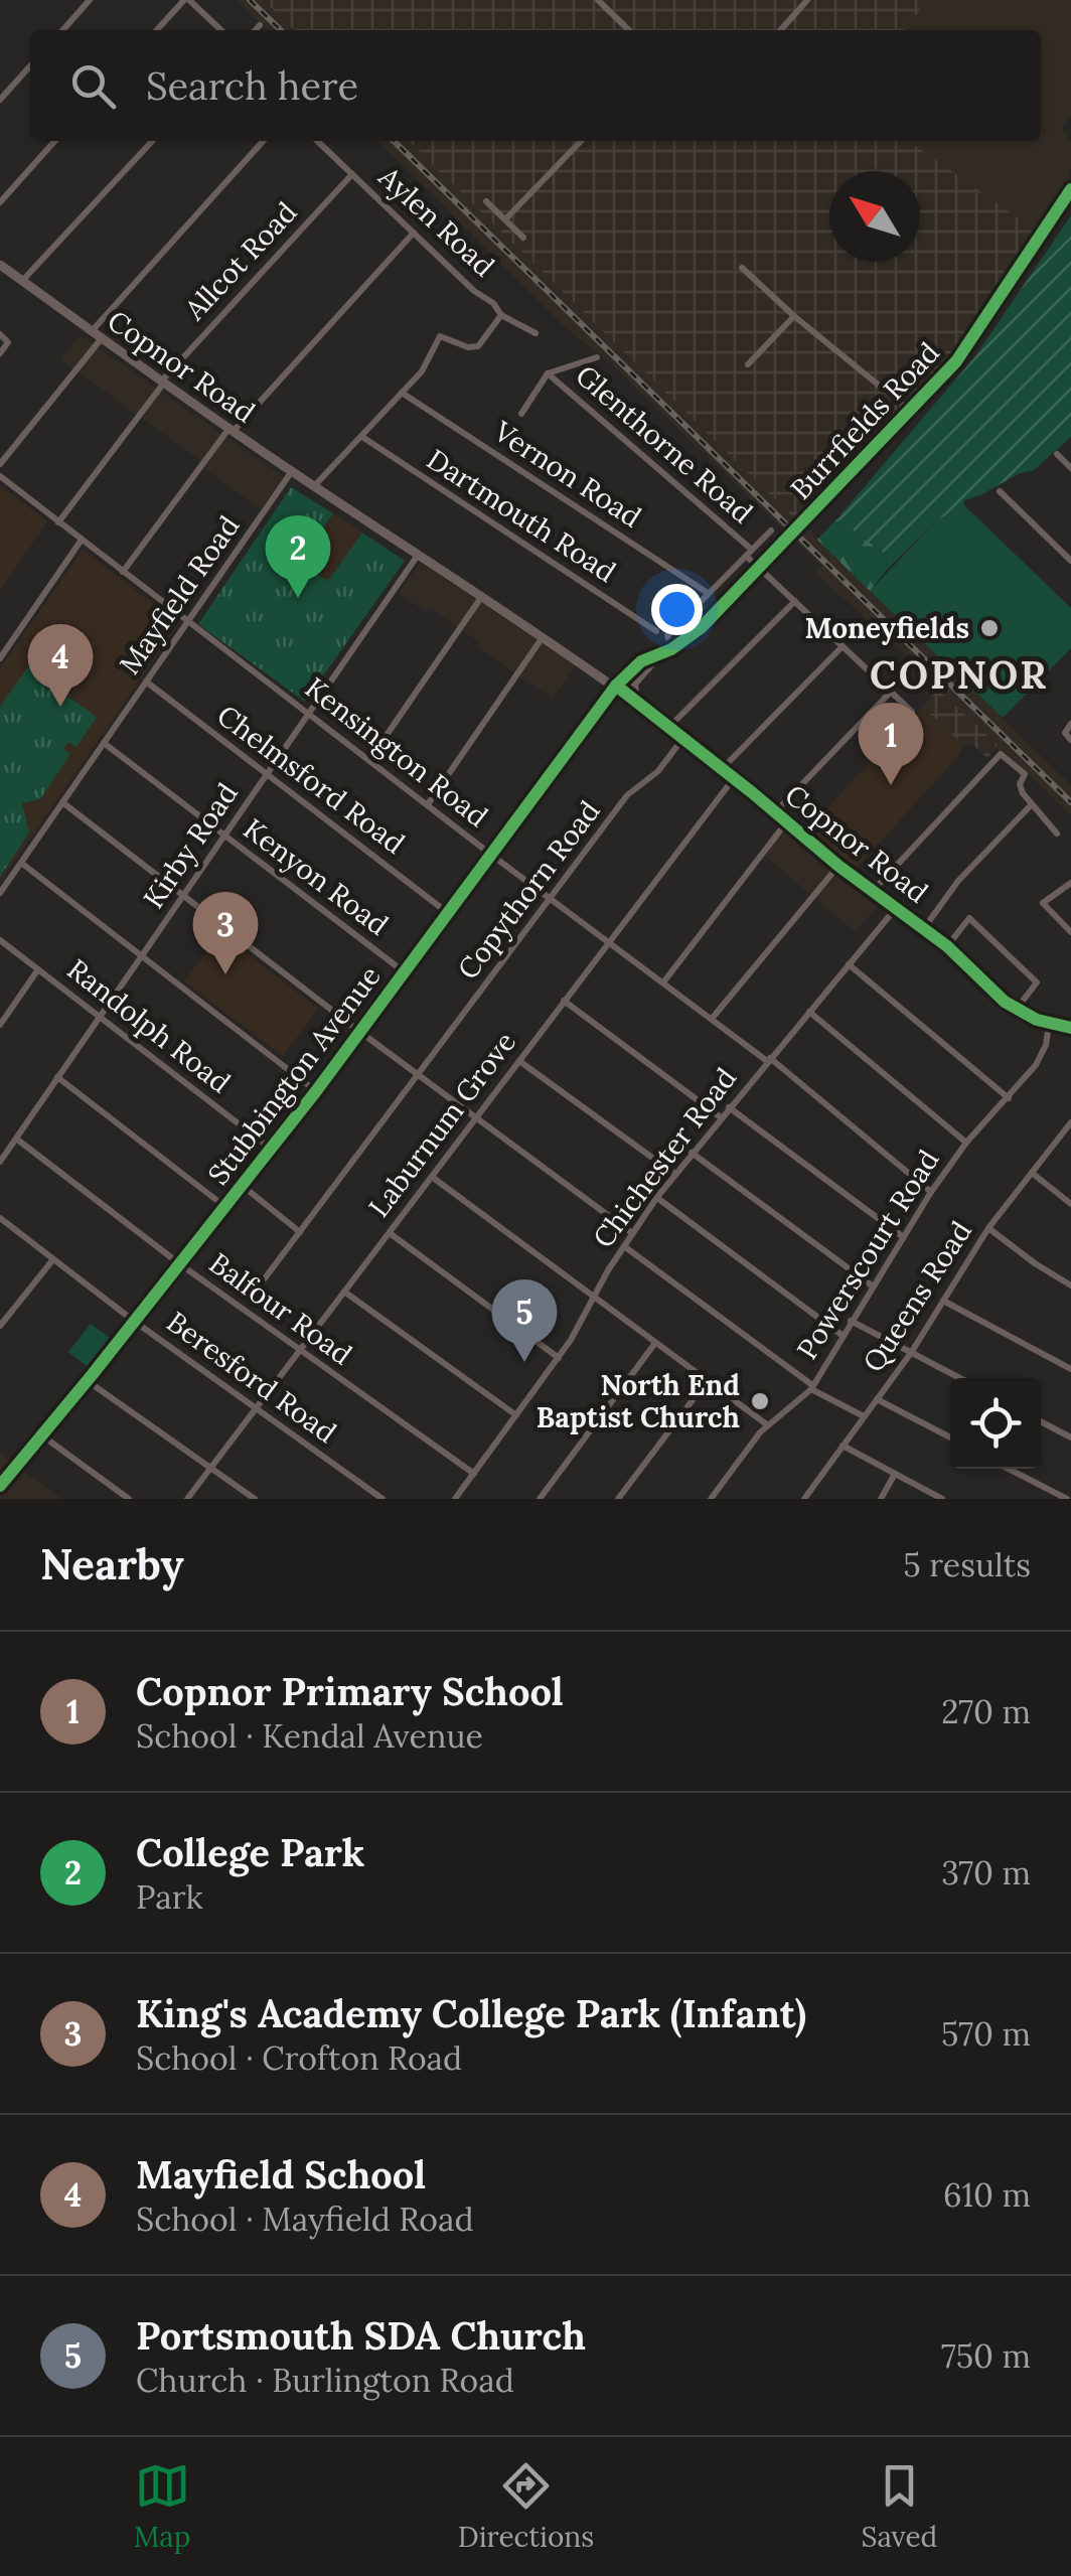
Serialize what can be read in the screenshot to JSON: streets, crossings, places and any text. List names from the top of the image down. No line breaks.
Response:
{"streets":{"main road":["Copnor Road"],"street":["Aylen Road","Allcot Road","Burrfields Road","Glenthorne Road","Vernon Road","Dartmouth Road","Mayfield Road","Kensington Road","Chelmsford Road","Kirby Road","Kenyon Road","Copythorn Road","Randolph Road","Stubbington Avenue","Laburnum Grove","Chichester Road","Powerscourt Road","Queens Road","Balfour Road","Beresford Road"]},"crossings":[["Aylen Road","Allcot Road"],["Allcot Road","Copnor Road"],["Allcot Road","Kensington Road"],["Copnor Road","Burrfields Road"],["Copnor Road","Mayfield Road"],["Copnor Road","Kirby Road"],["Copnor Road","Copythorn Road"],["Copnor Road","Stubbington Avenue"],["Copnor Road","Laburnum Grove"],["Copnor Road","Chichester Road"],["Copnor Road","Powerscourt Road"],["Burrfields Road","Stubbington Avenue"],["Mayfield Road","Kensington Road"],["Mayfield Road","Chelmsford Road"],["Mayfield Road","Kenyon Road"],["Kensington Road","Kirby Road"],["Kensington Road","Copythorn Road"],["Kensington Road","Stubbington Avenue"],["Kensington Road","Laburnum Grove"],["Kensington Road","Chichester Road"],["Kensington Road","Powerscourt Road"],["Chelmsford Road","Kirby Road"],["Chelmsford Road","Stubbington Avenue"],["Kirby Road","Kenyon Road"],["Kirby Road","Randolph Road"],["Kirby Road","Balfour Road"],["Kenyon Road","Stubbington Avenue"],["Randolph Road","Stubbington Avenue"],["Stubbington Avenue","Balfour Road"],["Stubbington Avenue","Beresford Road"],["Laburnum Grove","Balfour Road"],["Laburnum Grove","Beresford Road"],["Chichester Road","Balfour Road"]],"districts":["COPNOR"],"places":["Moneyfields","North End Baptist Church"],"north":"top left","page":{"search":"Search here","pins":["2","4","1","3","5"],"heading":["Nearby","5 results"],"list":[{"mark":"1","name":"Copnor Primary School","note":"School · Kendal Avenue","value":"270 m"},{"mark":"2","name":"College Park","note":"Park","value":"370 m"},{"mark":"3","name":"King's Academy College Park (Infant)","note":"School · Crofton Road","value":"570 m"},{"mark":"4","name":"Mayfield School","note":"School · Mayfield Road","value":"610 m"},{"mark":"5","name":"Portsmouth SDA Church","note":"Church · Burlington Road","value":"750 m"}],"nav":["Map","Directions","Saved"]}}
